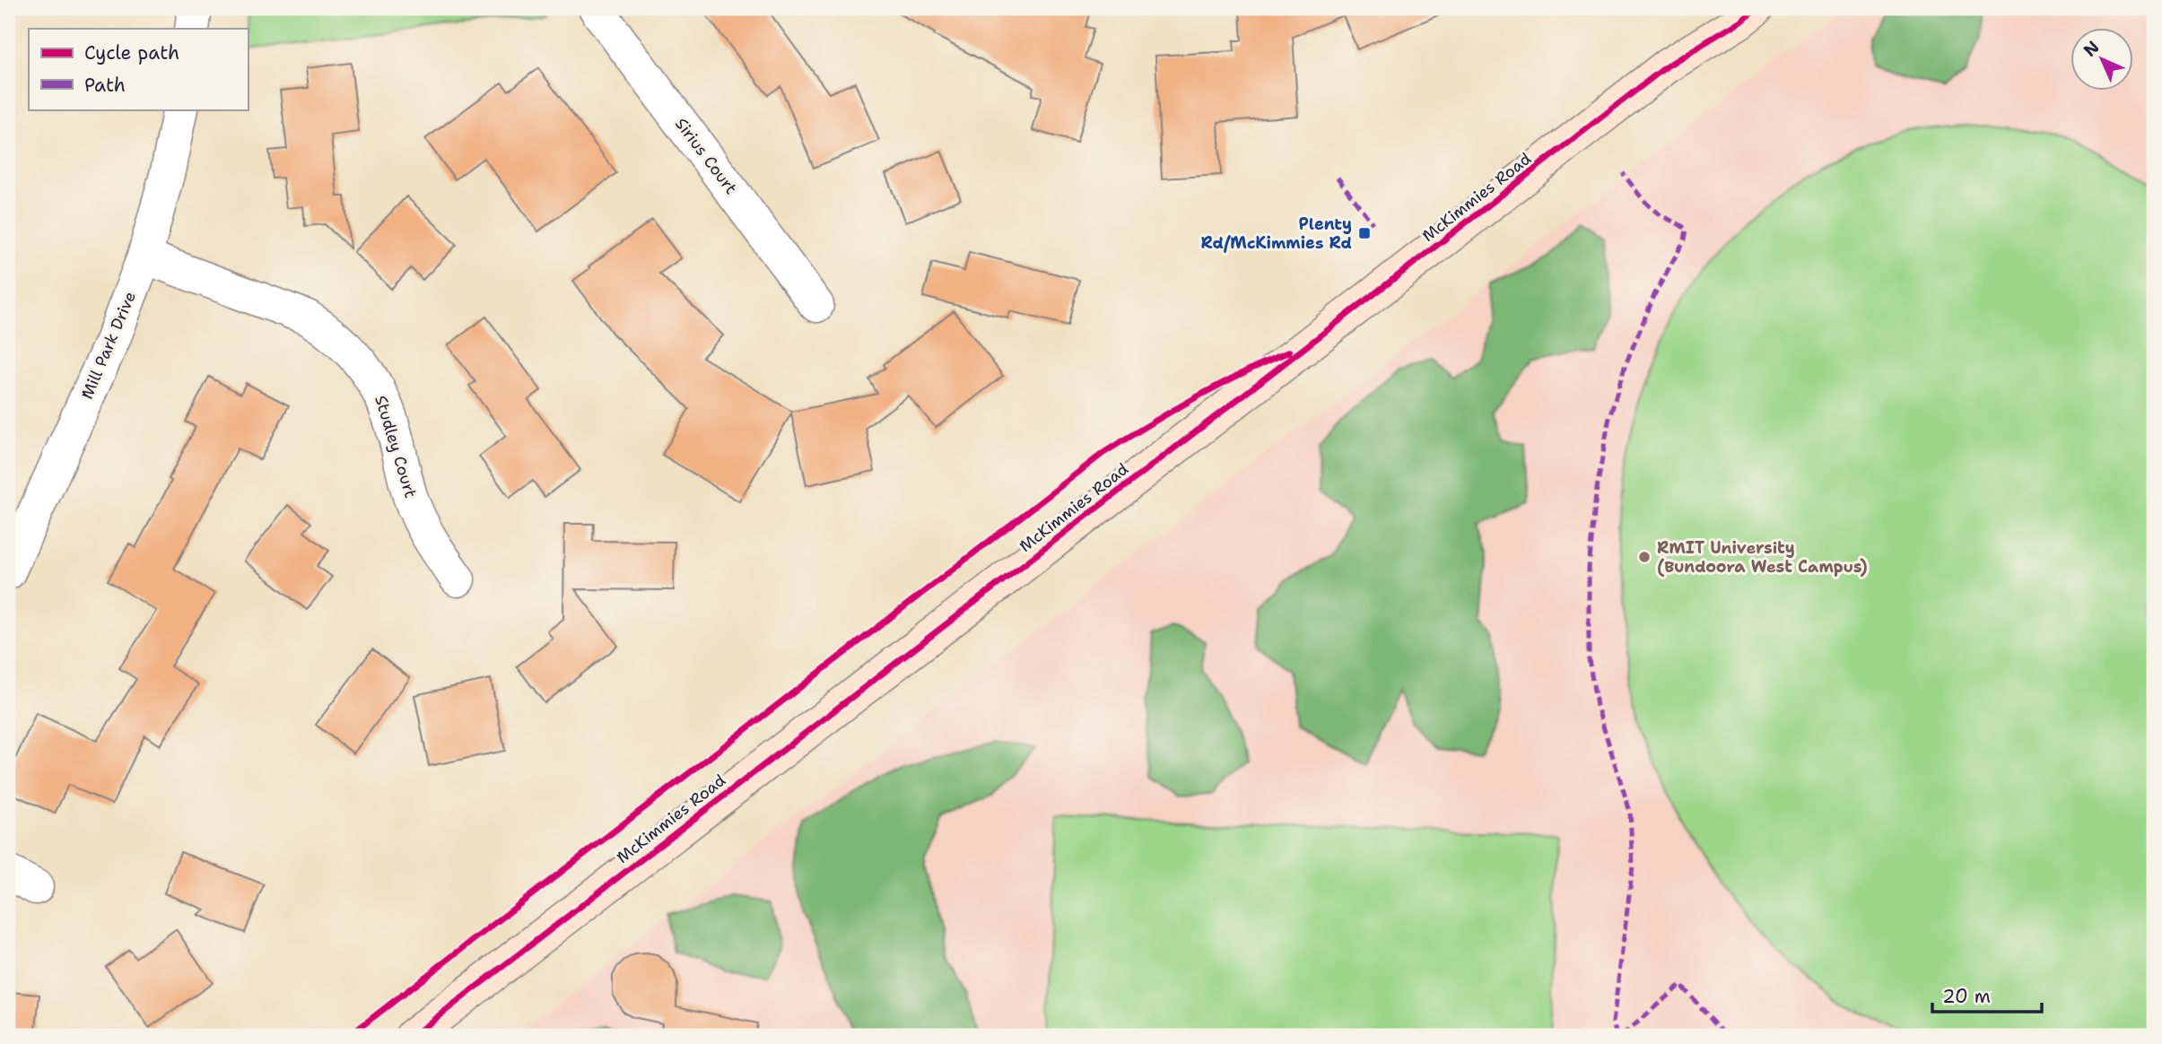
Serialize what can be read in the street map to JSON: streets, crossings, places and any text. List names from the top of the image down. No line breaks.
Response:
{"streets":{"main road":["McKimmies Road"],"street":["Sirius Court","Mill Park Drive","Studley Court"]},"crossings":[["Mill Park Drive","Studley Court"]],"places":{"transit":["Plenty Rd/McKimmies Rd"],"other":["RMIT University (Bundoora West Campus)"]},"legend":["Cycle path","Path"],"scale_bar":"20 m","north":"top left"}
